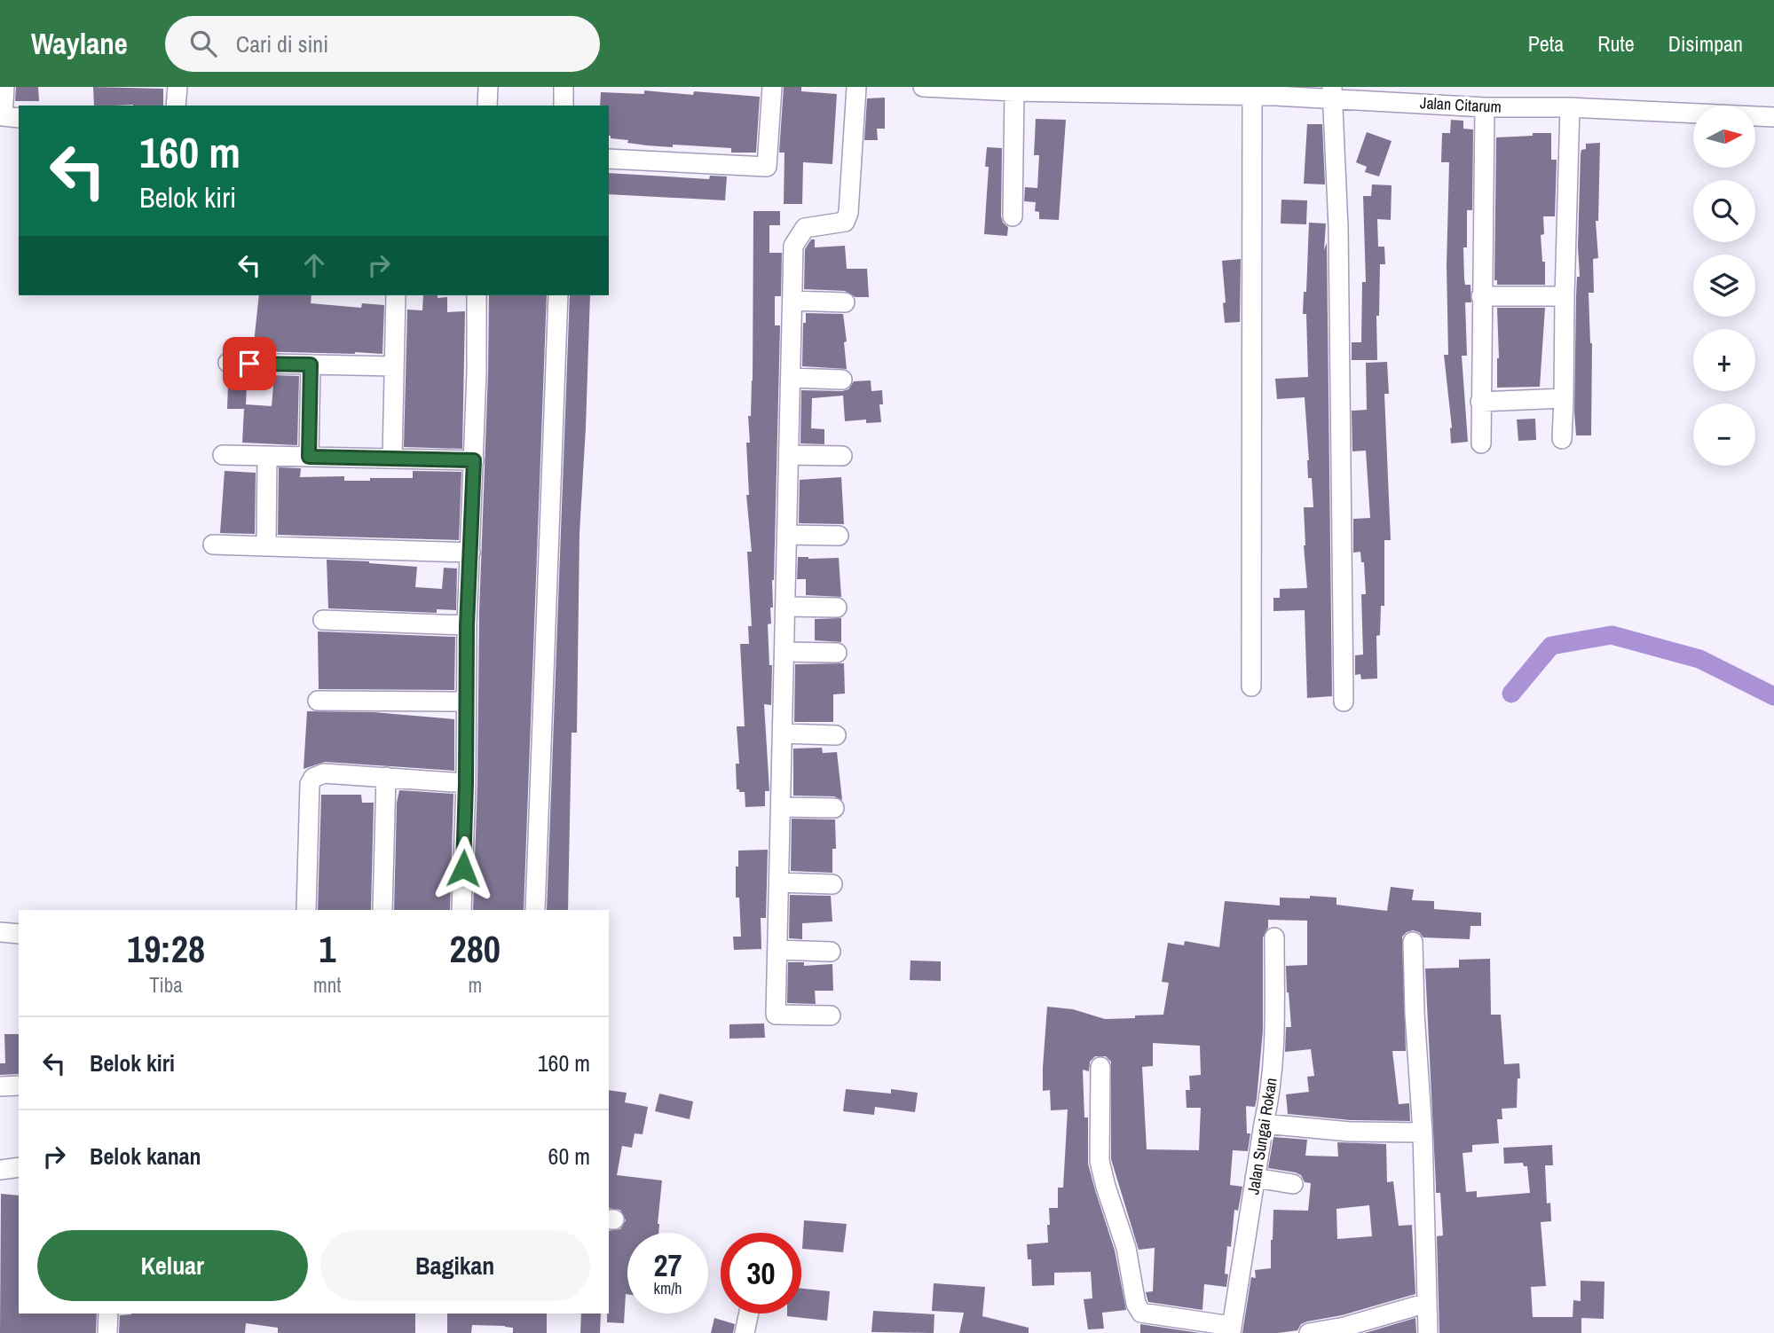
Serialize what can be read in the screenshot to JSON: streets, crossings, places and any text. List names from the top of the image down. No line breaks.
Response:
{"streets":{"street":["Jalan Citarum","Jalan Sungai Rokan"]},"north":"right","page":{"header":"Waylane","search":"Cari di sini","nav":["Peta","Rute","Disimpan"],"map_buttons":["+","−"],"turn":["160 m","Belok kiri"],"eta":["19:28","Tiba","1","mnt","280","m"],"list":[{"name":"Belok kiri","value":"160 m"},{"name":"Belok kanan","value":"60 m"}],"buttons":["Keluar","Bagikan"],"speed":"27 km/h","limit":"30"}}
